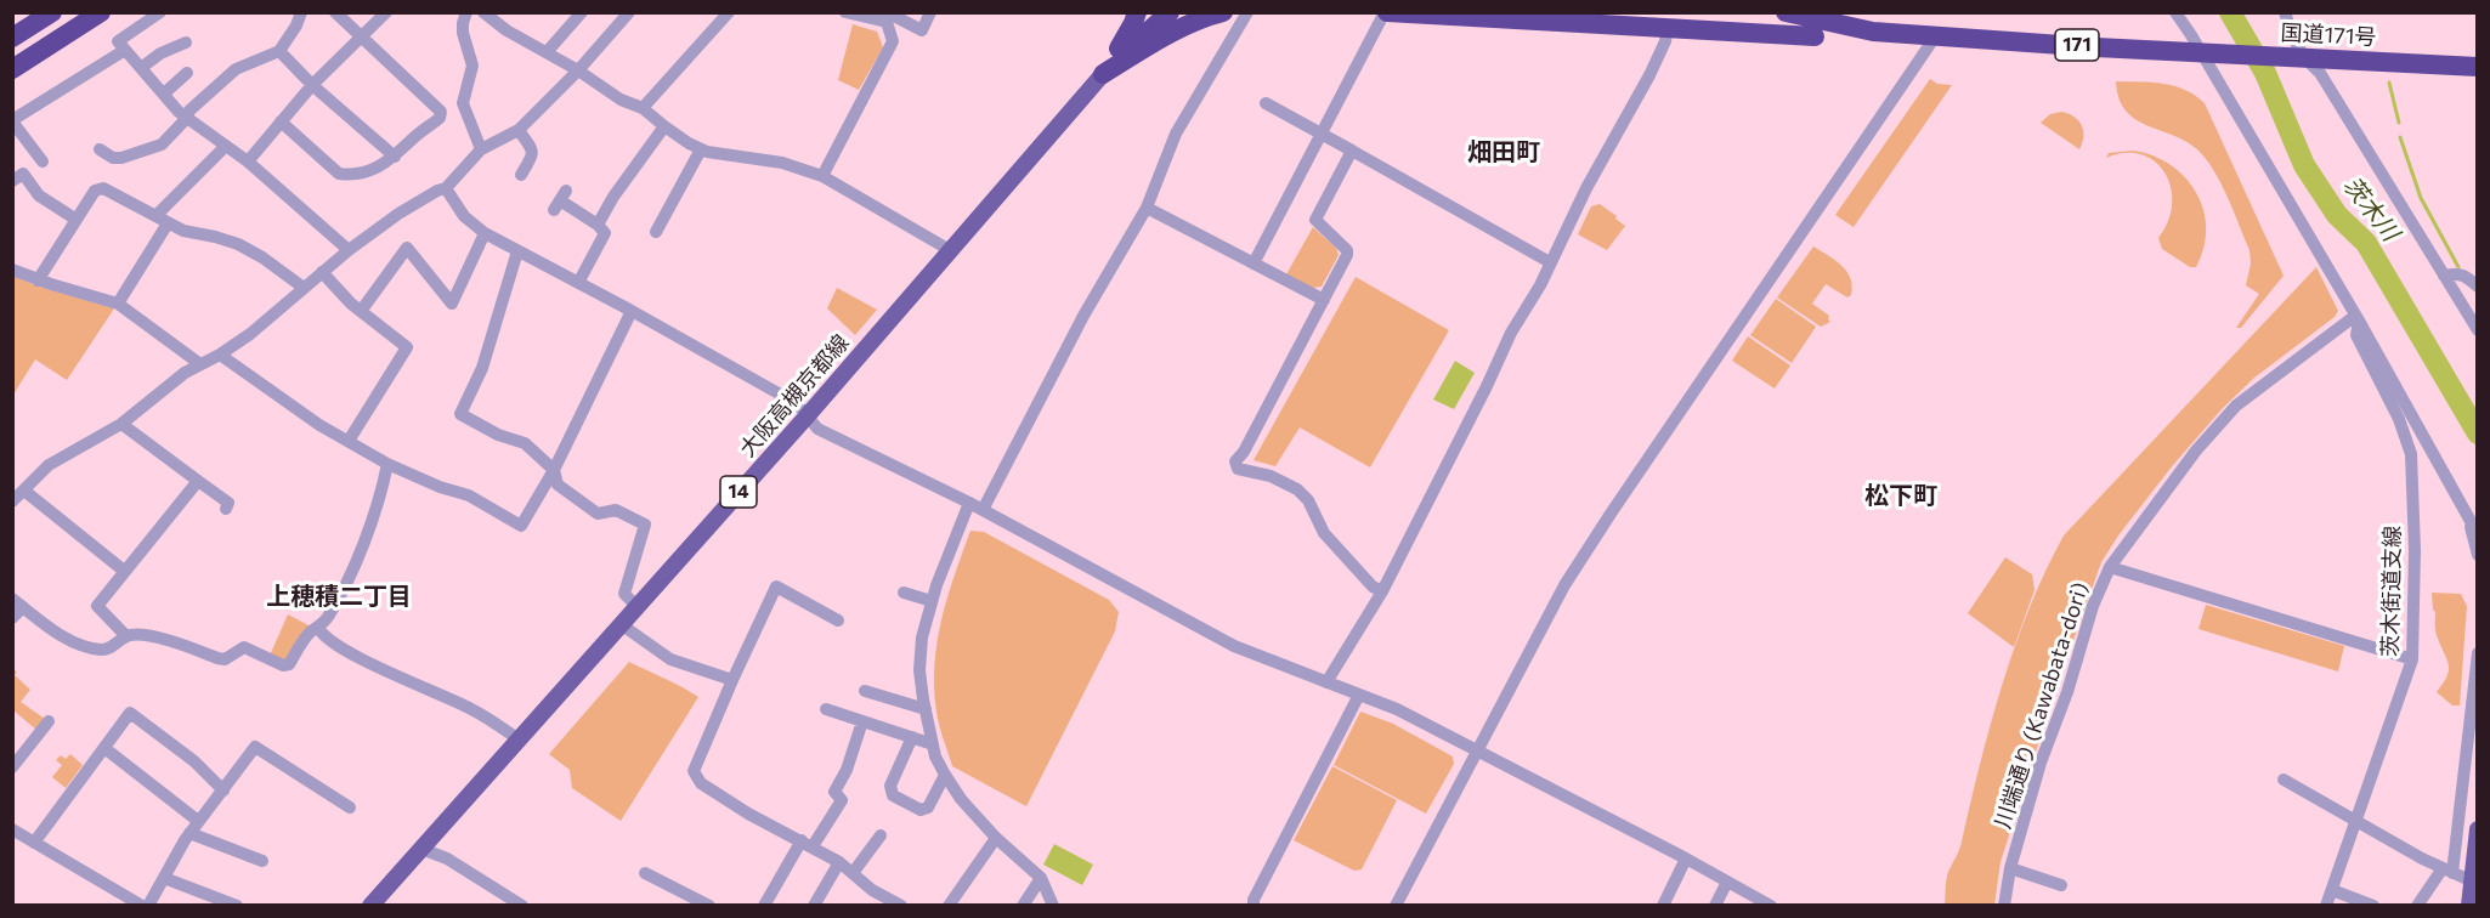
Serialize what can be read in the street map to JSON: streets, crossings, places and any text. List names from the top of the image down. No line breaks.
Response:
{"streets":{"highway":["国道171号","171"],"main road":["大阪高槻京都線","14"],"street":["茨木街道支線","川端通り (Kawabata-dori)"]},"crossings":[["茨木街道支線","川端通り (Kawabata-dori)"]],"districts":["畑田町","松下町","上穂積二丁目"],"water":["茨木川"]}
